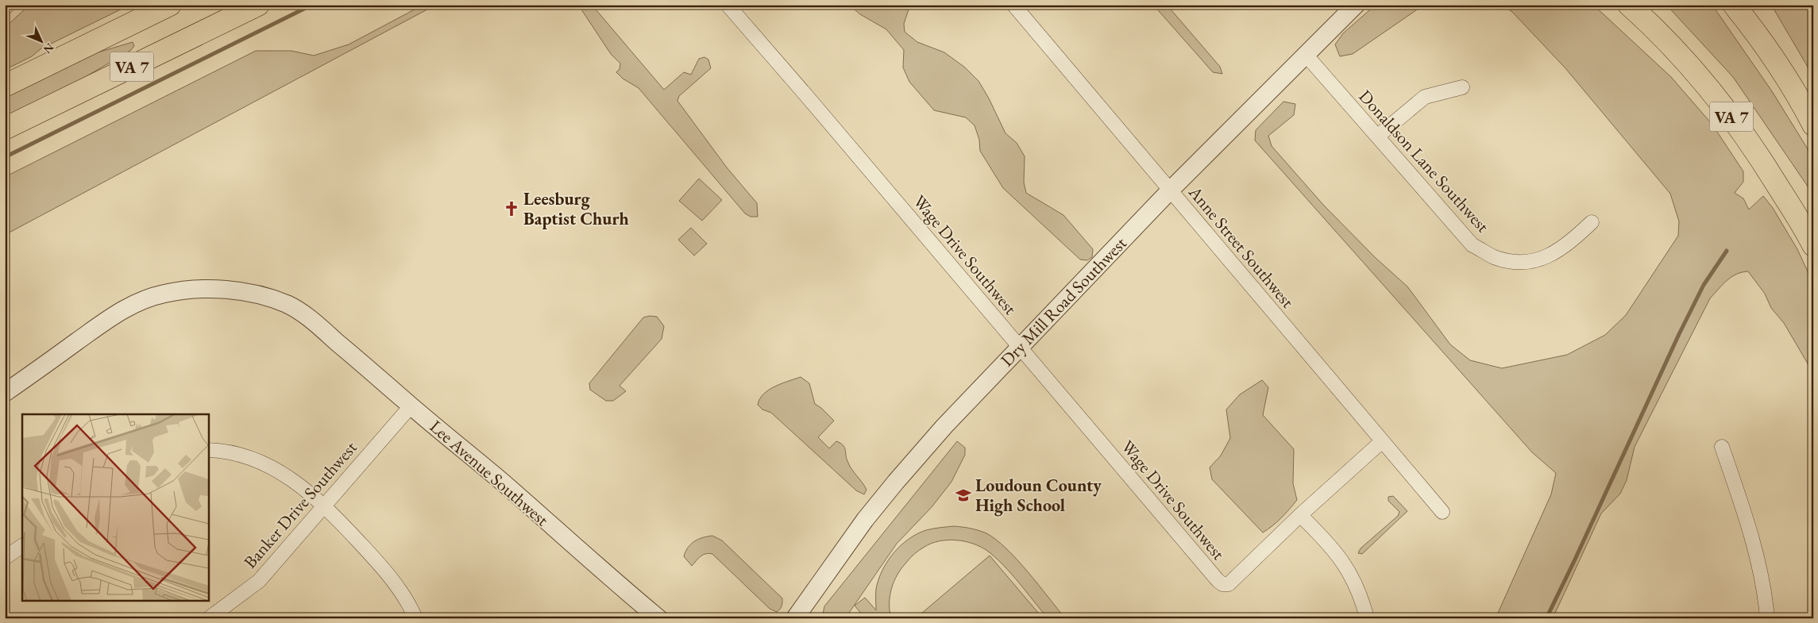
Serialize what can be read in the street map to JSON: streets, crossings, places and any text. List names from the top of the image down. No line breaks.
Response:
{"streets":{"highway":["VA 7"],"street":["Donaldson Lane Southwest","Anne Street Southwest","Wage Drive Southwest","Dry Mill Road Southwest","Lee Avenue Southwest","Banker Drive Southwest"]},"crossings":[["Donaldson Lane Southwest","Dry Mill Road Southwest"],["Anne Street Southwest","Dry Mill Road Southwest"],["Wage Drive Southwest","Dry Mill Road Southwest"],["Lee Avenue Southwest","Banker Drive Southwest"]],"places":{"church":["Leesburg Baptist Churh"],"school or university":["Loudoun County High School"]},"north":"bottom right"}
